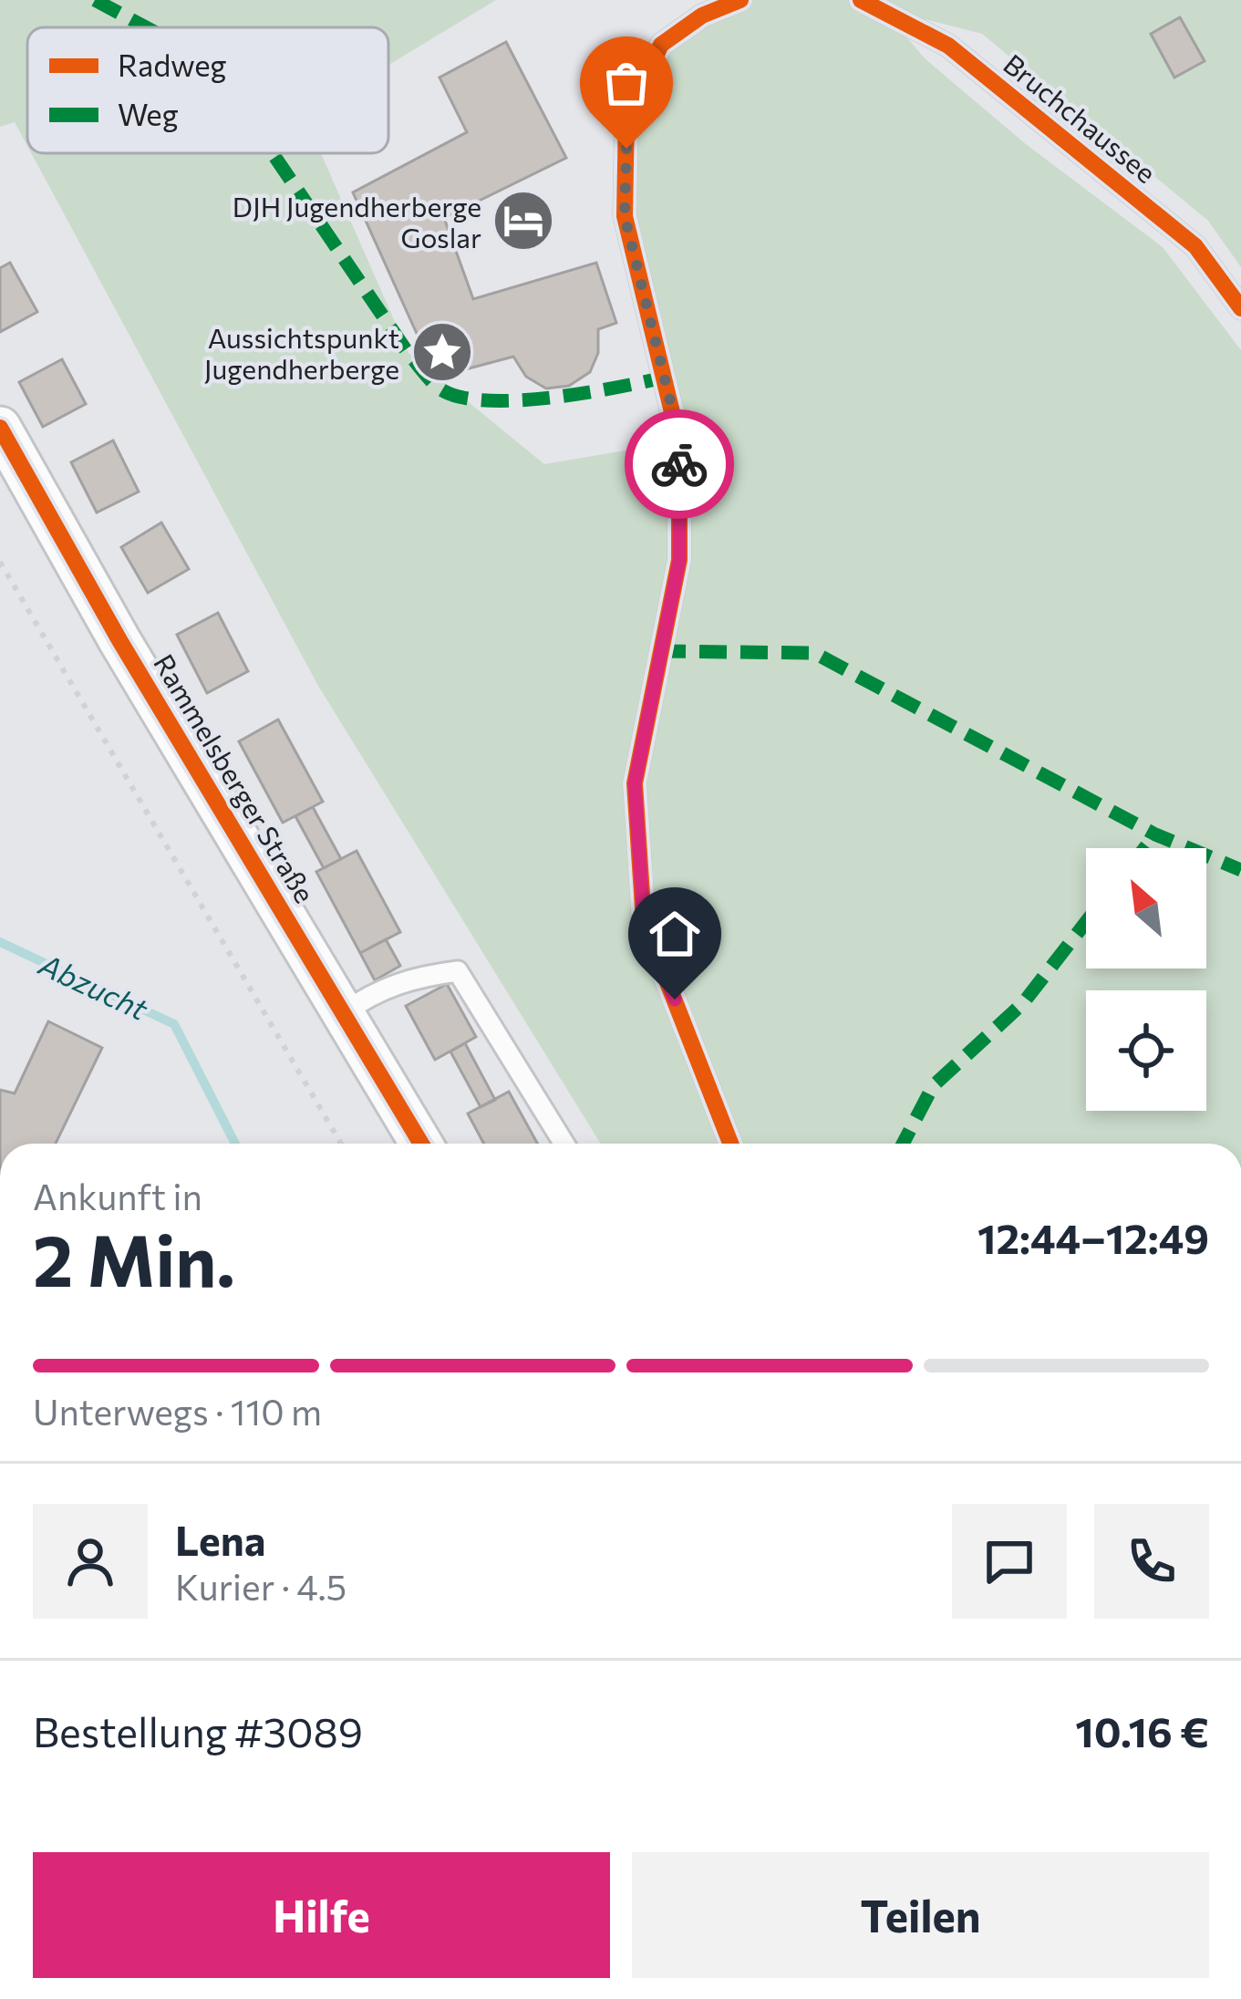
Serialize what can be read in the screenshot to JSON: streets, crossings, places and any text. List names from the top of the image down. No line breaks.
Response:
{"streets":{"street":["Rammelsberger Straße"],"lane":["Bruchchaussee"]},"water":["Abzucht"],"places":{"hotel":["DJH Jugendherberge Goslar"],"place":["Aussichtspunkt Jugendherberge"]},"legend":["Radweg","Weg"],"north":"top left","page":{"heading":["2 Min.","Ankunft in","12:44–12:49"],"panel":["Lena","Kurier · 4.5","Bestellung #3089","10.16 €"],"bar":"Unterwegs · 110 m","buttons":["Hilfe","Teilen"]}}
